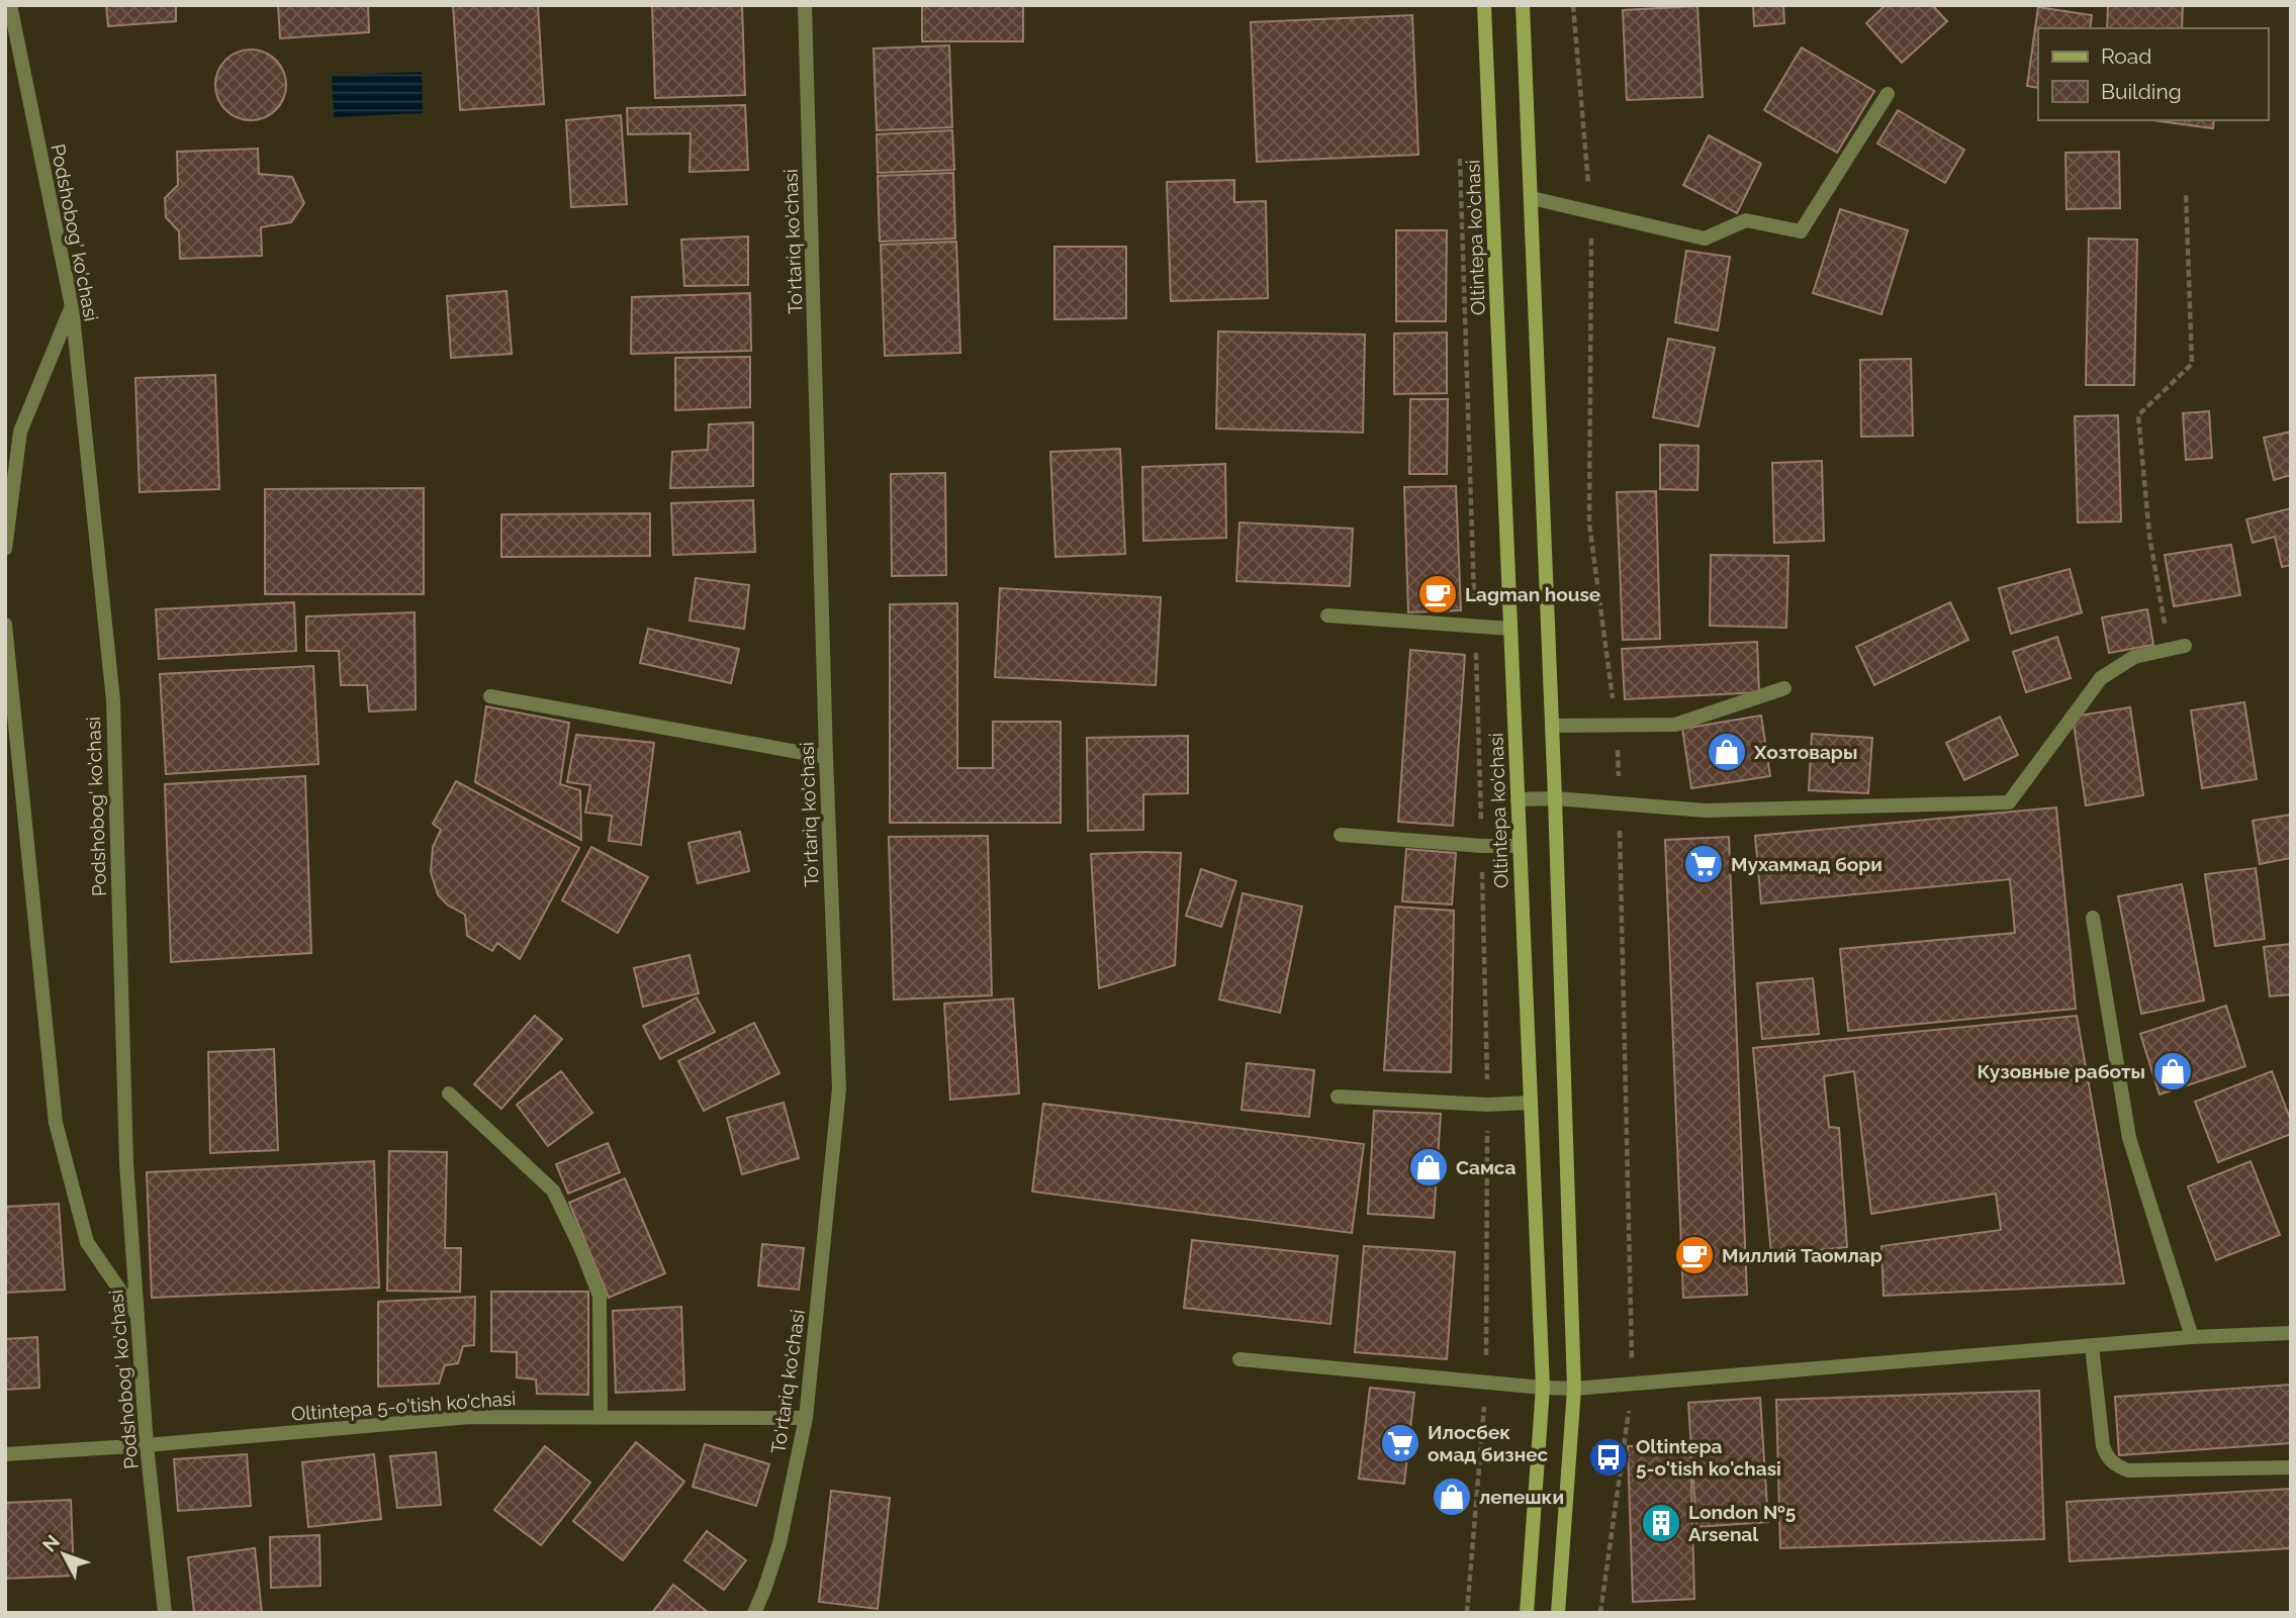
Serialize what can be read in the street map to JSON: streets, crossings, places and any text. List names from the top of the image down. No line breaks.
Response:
{"streets":{"main road":["Oltintepa ko'chasi"],"street":["Podshobog' ko'chasi","To'rtariq ko'chasi","Oltintepa 5-o'tish ko'chasi"]},"crossings":[["Podshobog' ko'chasi","Oltintepa 5-o'tish ko'chasi"],["To'rtariq ko'chasi","Oltintepa 5-o'tish ko'chasi"]],"places":{"cafe":["Lagman house","Миллий Таомлар"],"shop":["Хозтовары","Кузовные работы","Самса","лепешки"],"supermarket":["Мухаммад бори","Илосбек омад бизнес"],"bus stop":["Oltintepa 5-o'tish ko'chasi"],"building":["London №5 Arsenal"]},"legend":["Road","Building"],"north":"top left"}
